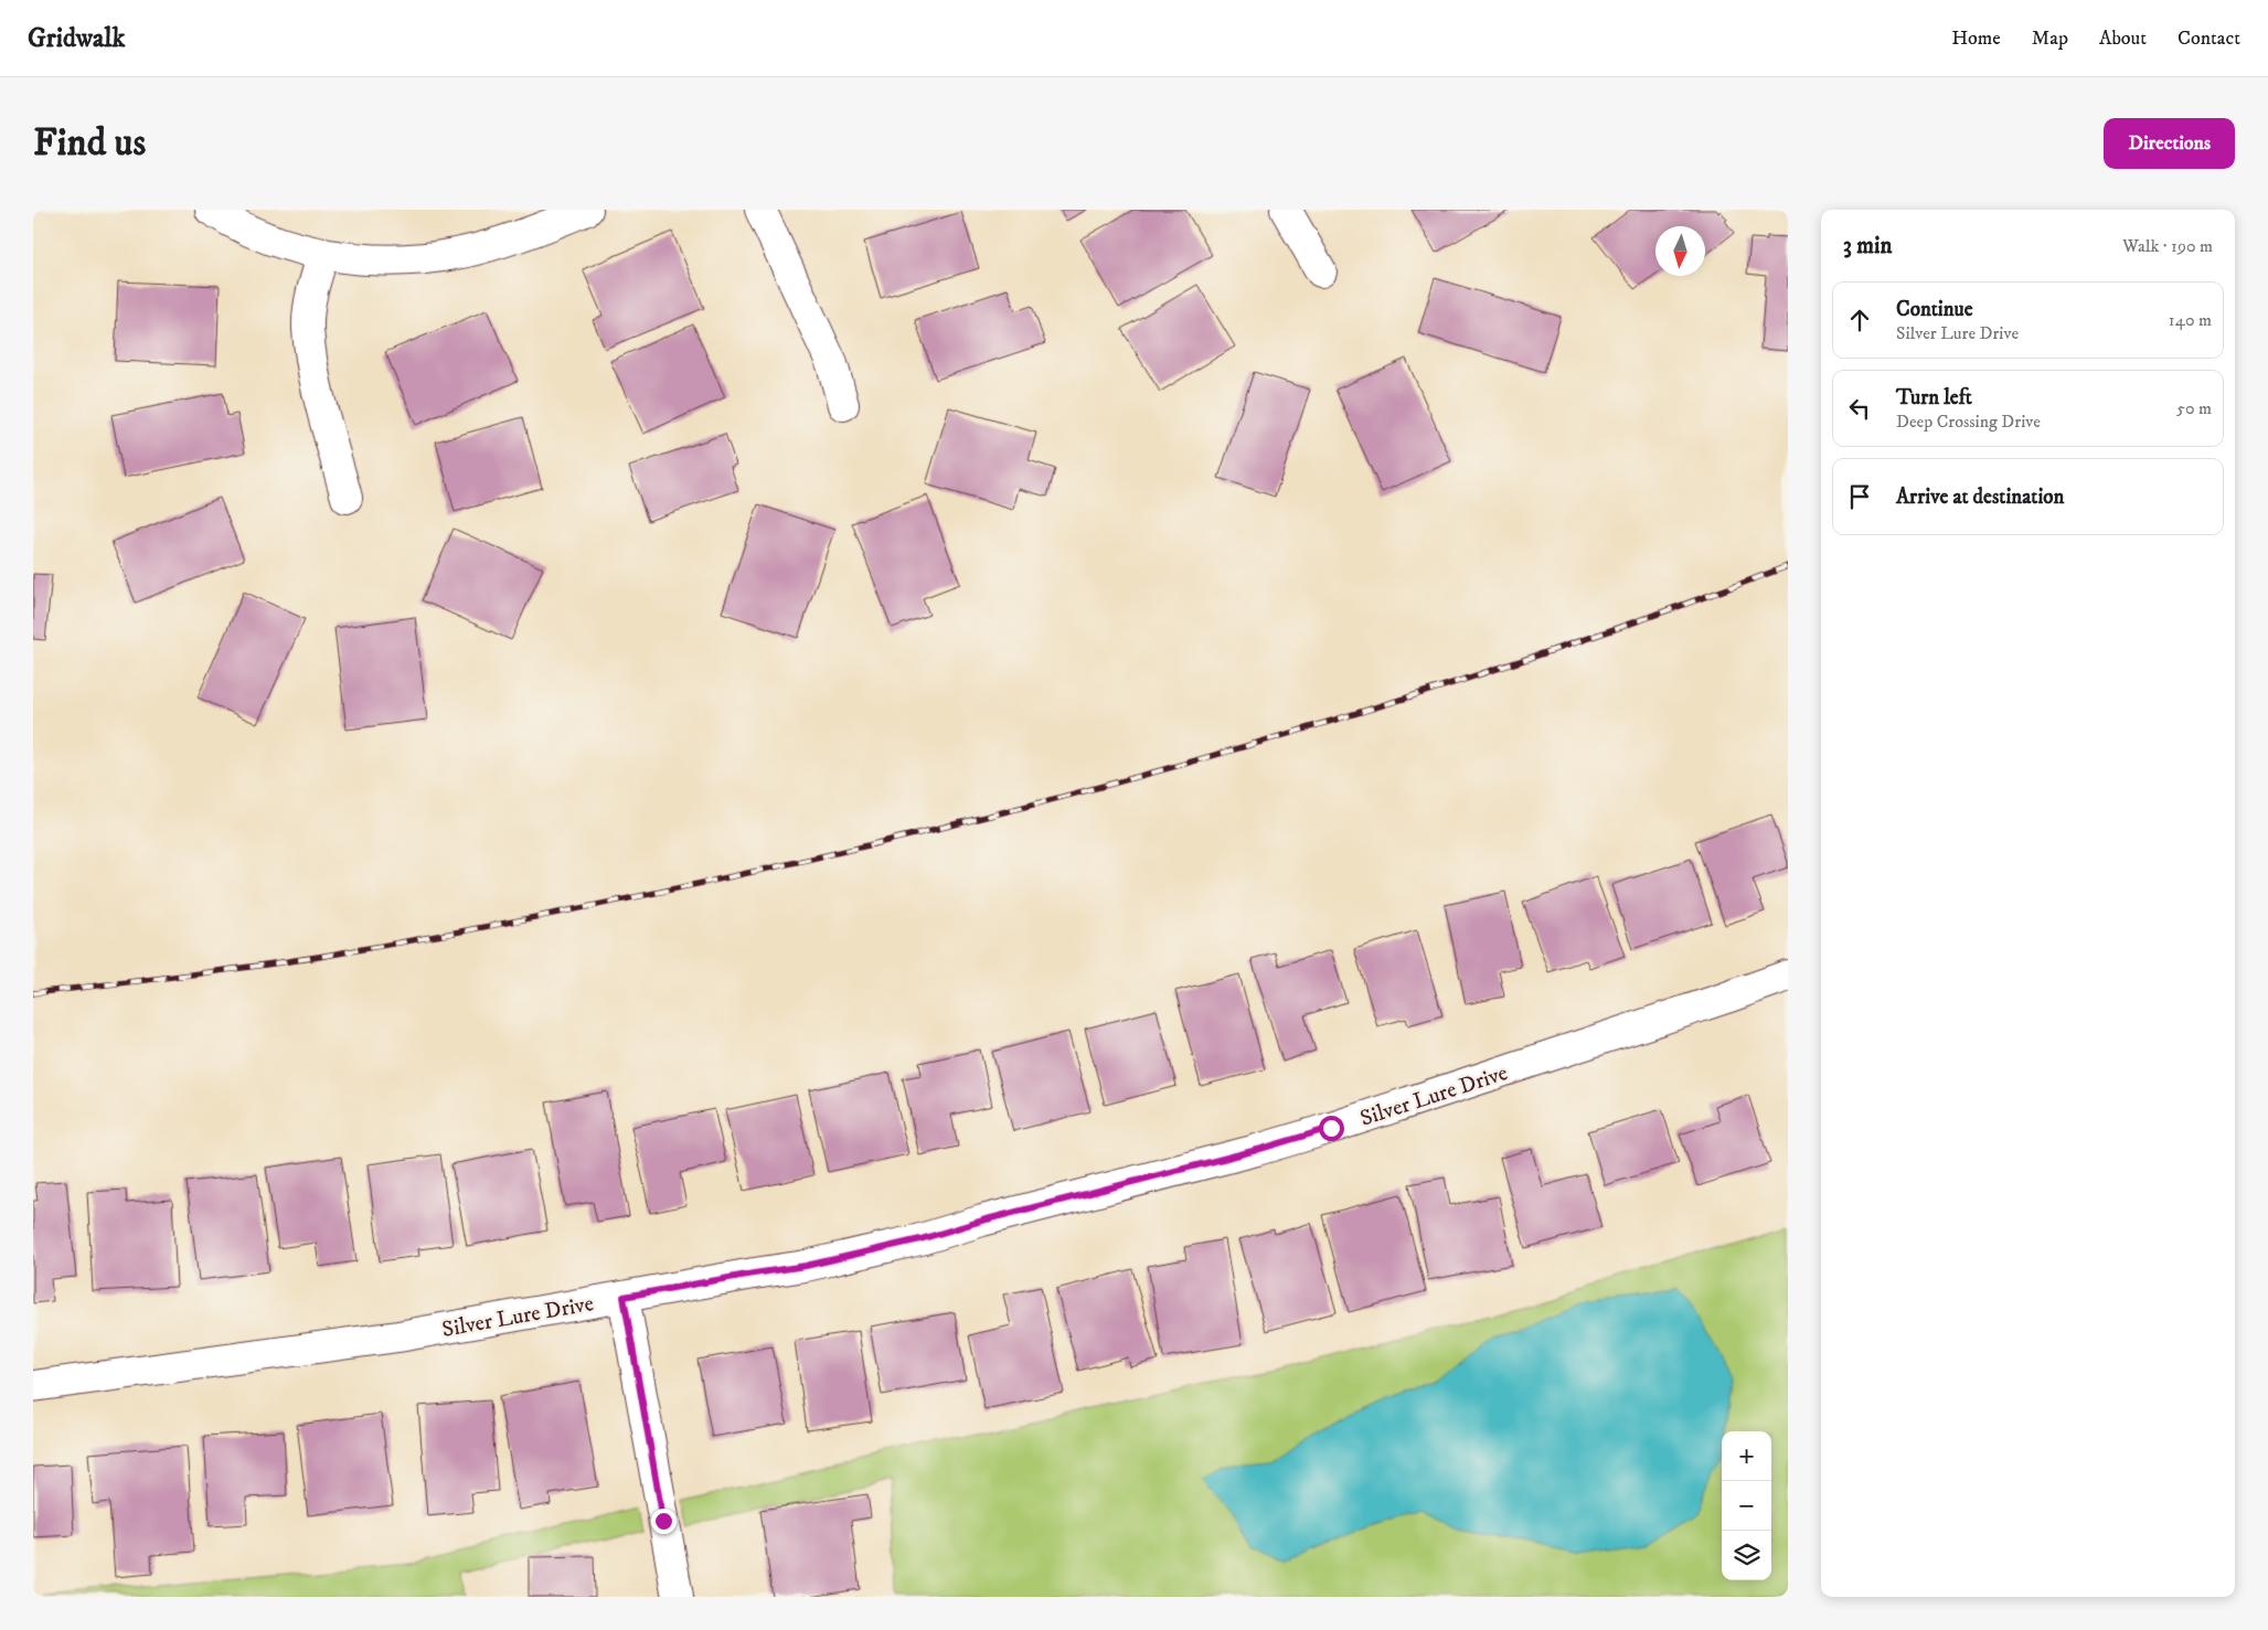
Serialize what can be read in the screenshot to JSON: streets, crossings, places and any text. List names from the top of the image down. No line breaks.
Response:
{"streets":{"street":["Silver Lure Drive"]},"north":"bottom","page":{"header":"Gridwalk","nav":["Home","Map","About","Contact"],"buttons":"Directions","title":"Find us","heading":["3 min","Walk · 190 m"],"list":[["Continue","Silver Lure Drive","140 m"],["Turn left","Deep Crossing Drive","50 m"],"Arrive at destination"],"map_buttons":["+","−"]}}
